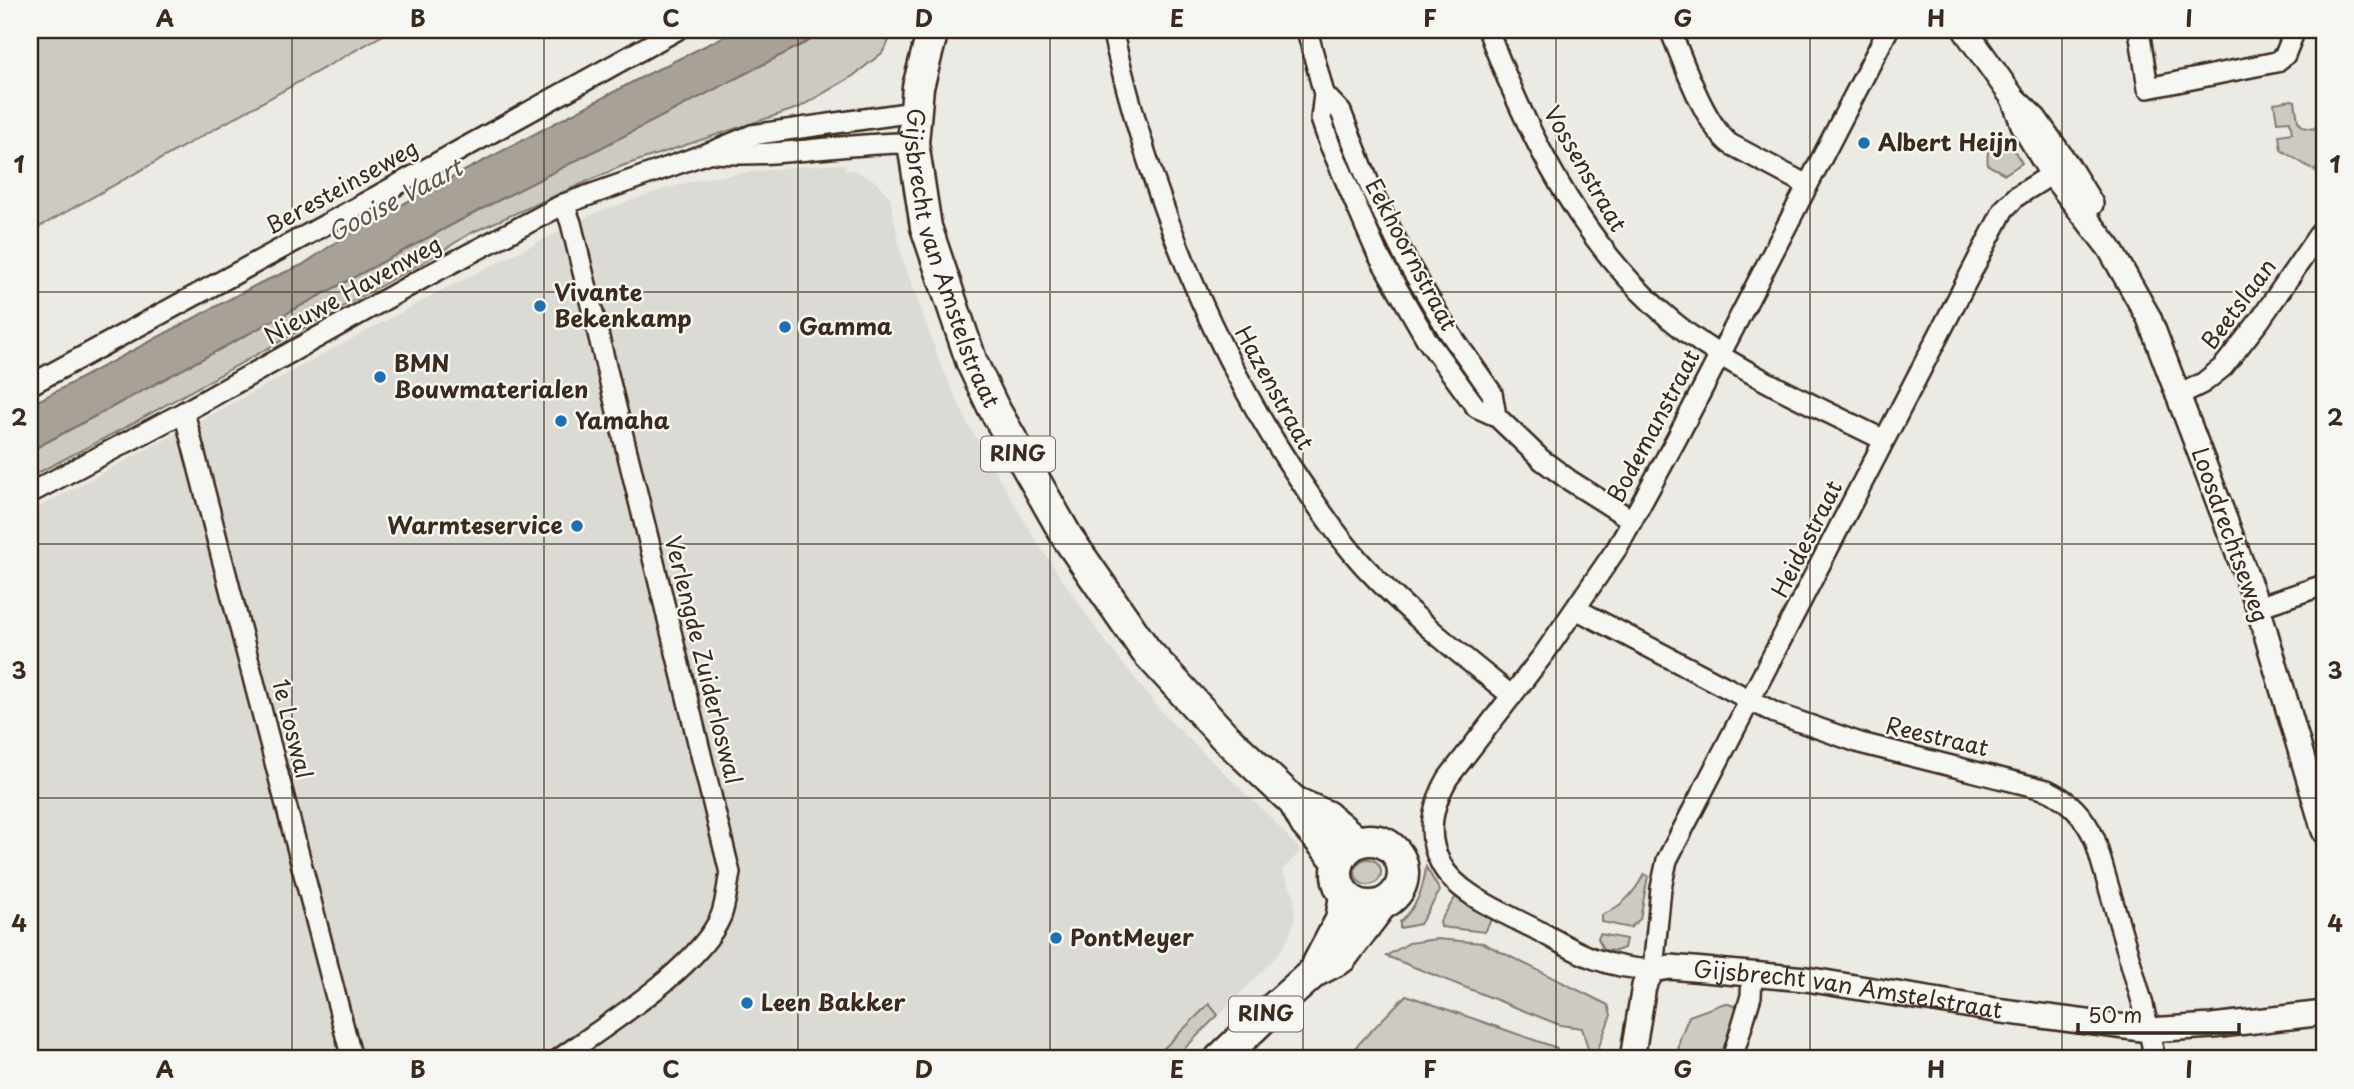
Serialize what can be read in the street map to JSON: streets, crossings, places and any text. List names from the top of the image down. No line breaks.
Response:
{"streets":{"main road":["Gijsbrecht van Amstelstraat","RING"],"street":["Vossenstraat","Beresteinseweg","Eekhoornstraat","Nieuwe Havenweg","Beetslaan","Hazenstraat","Bodemanstraat","Loosdrechtseweg","Heidestraat","Verlengde Zuiderloswal","1e Loswal","Reestraat"]},"crossings":[["Vossenstraat","Bodemanstraat"],["Vossenstraat","Heidestraat"],["Eekhoornstraat","Bodemanstraat"],["Gijsbrecht van Amstelstraat","Nieuwe Havenweg"],["Gijsbrecht van Amstelstraat","Bodemanstraat"],["Gijsbrecht van Amstelstraat","RING"],["Gijsbrecht van Amstelstraat","Heidestraat"],["Gijsbrecht van Amstelstraat","Reestraat"],["Nieuwe Havenweg","Verlengde Zuiderloswal"],["Nieuwe Havenweg","1e Loswal"],["Beetslaan","Loosdrechtseweg"],["Hazenstraat","Bodemanstraat"],["Bodemanstraat","Reestraat"],["Loosdrechtseweg","Heidestraat"],["Heidestraat","Reestraat"]],"water":["Gooise Vaart"],"places":["Albert Heijn","Vivante Bekenkamp","Gamma","BMN Bouwmaterialen","Yamaha","Warmteservice","PontMeyer","Leen Bakker"],"scale_bar":"50 m","grid":{"columns":["A","B","C","D","E","F","G","H","I"],"rows":["1","2","3","4"]}}
